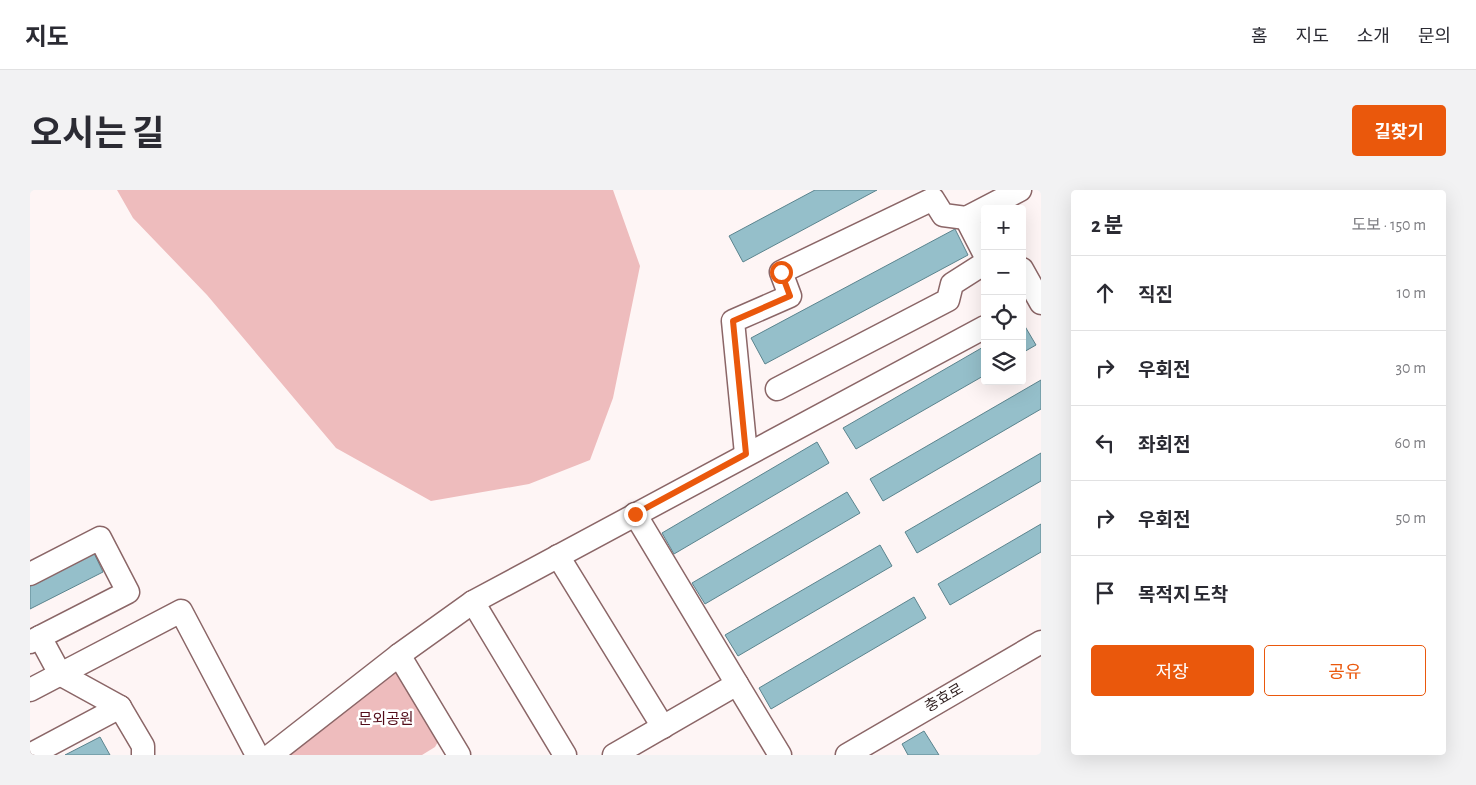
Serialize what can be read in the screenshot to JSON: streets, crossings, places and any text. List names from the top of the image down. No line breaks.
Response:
{"streets":{"street":["충효로"]},"parks":["문외공원"],"page":{"header":"지도","nav":["홈","지도","소개","문의"],"title":"오시는 길","buttons":["길찾기",["저장","공유"]],"heading":["2 분","도보 · 150 m"],"map_buttons":["+","−"],"list":[["직진","10 m"],["우회전","30 m"],["좌회전","60 m"],["우회전","50 m"],"목적지 도착"]}}
